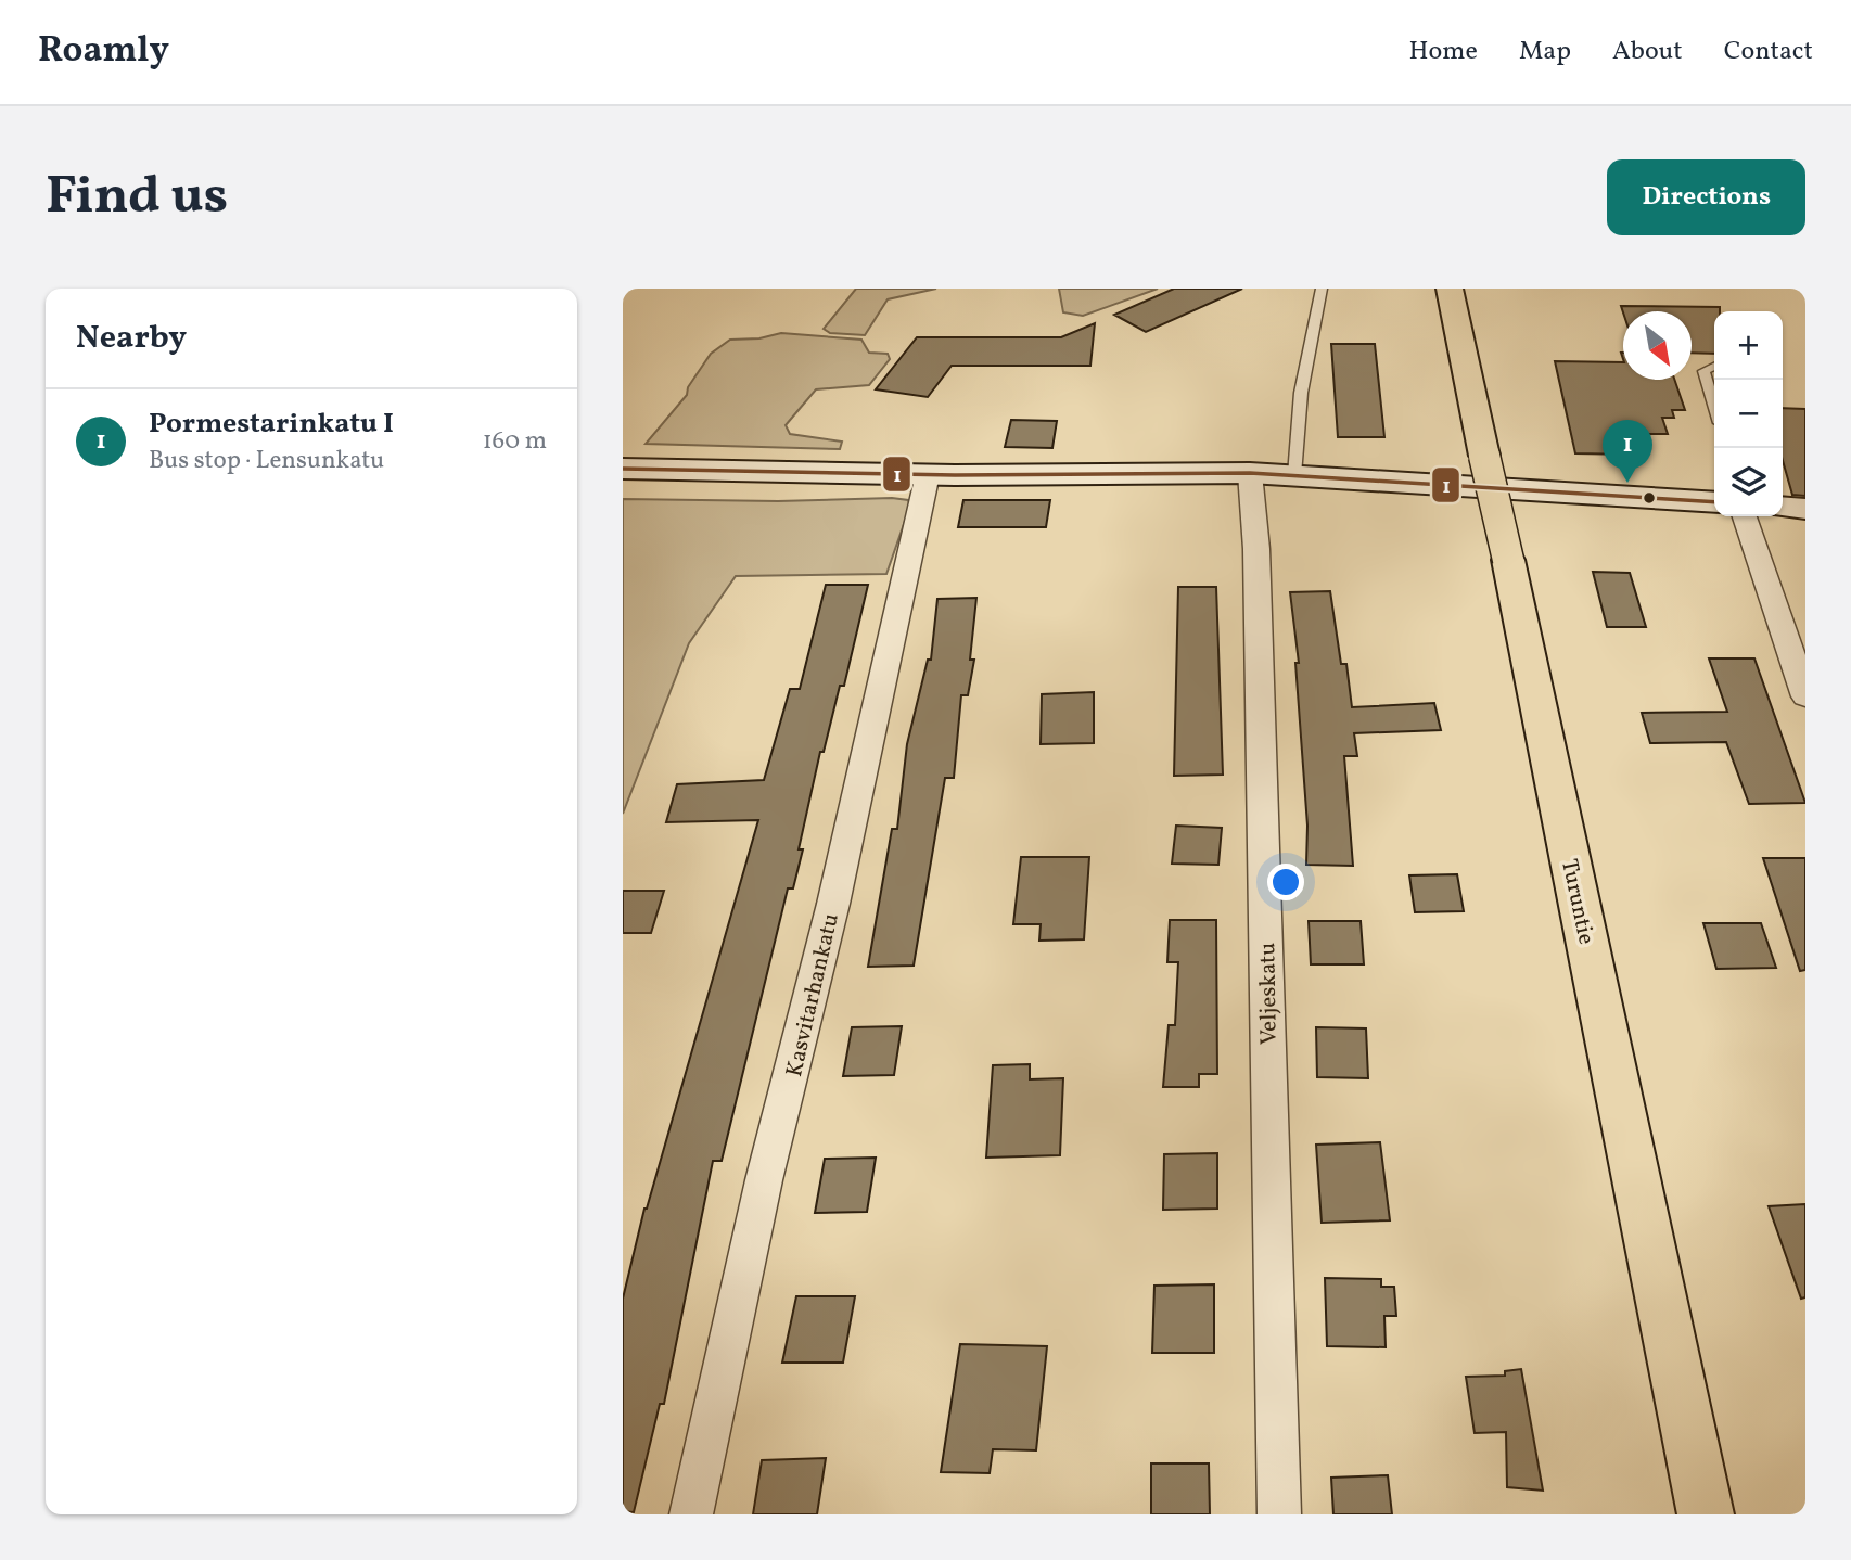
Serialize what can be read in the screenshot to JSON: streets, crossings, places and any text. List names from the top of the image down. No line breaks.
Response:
{"streets":{"highway":["Turuntie"],"street":["Veljeskatu","Kasvitarhankatu"]},"lines":["transit line 1"],"north":"bottom right","page":{"header":"Roamly","nav":["Home","Map","About","Contact"],"buttons":"Directions","title":"Find us","heading":"Nearby","map_buttons":["+","−"],"list":[{"mark":"1","name":"Pormestarinkatu I","note":"Bus stop · Lensunkatu","value":"160 m"}],"pins":"1"}}
